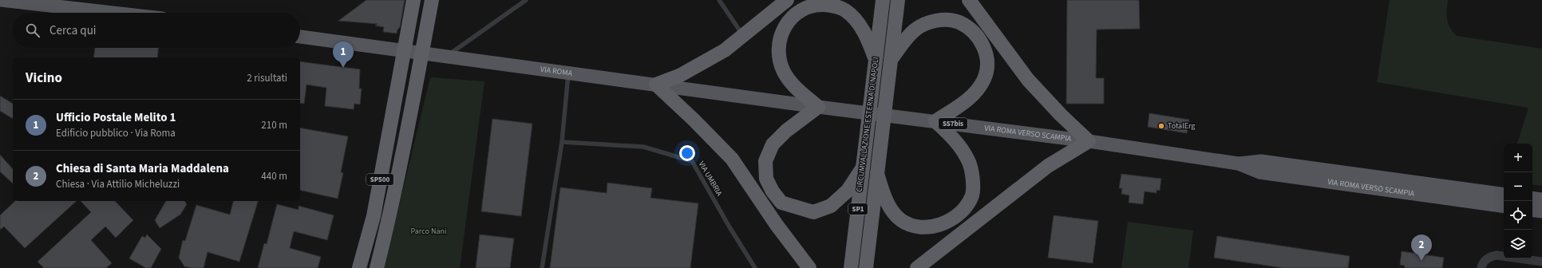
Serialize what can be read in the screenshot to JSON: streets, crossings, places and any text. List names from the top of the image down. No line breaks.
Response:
{"streets":{"highway":["CIRCUMVALLAZIONE ESTERNA DI NAPOLI","SP500","SP1"],"main road":["VIA ROMA","SS7bis","VIA ROMA VERSO SCAMPIA"],"lane":["VIA UMBRIA"]},"crossings":[["VIA ROMA","VIA ROMA VERSO SCAMPIA"]],"parks":["Parco Nani"],"places":["TotalErg"],"page":{"search":"Cerca qui","pins":["1","2"],"heading":["Vicino","2 risultati"],"list":[{"mark":"1","name":"Ufficio Postale Melito 1","note":"Edificio pubblico · Via Roma","value":"210 m"},{"mark":"2","name":"Chiesa di Santa Maria Maddalena","note":"Chiesa · Via Attilio Micheluzzi","value":"440 m"}],"map_buttons":["+","−"]}}
